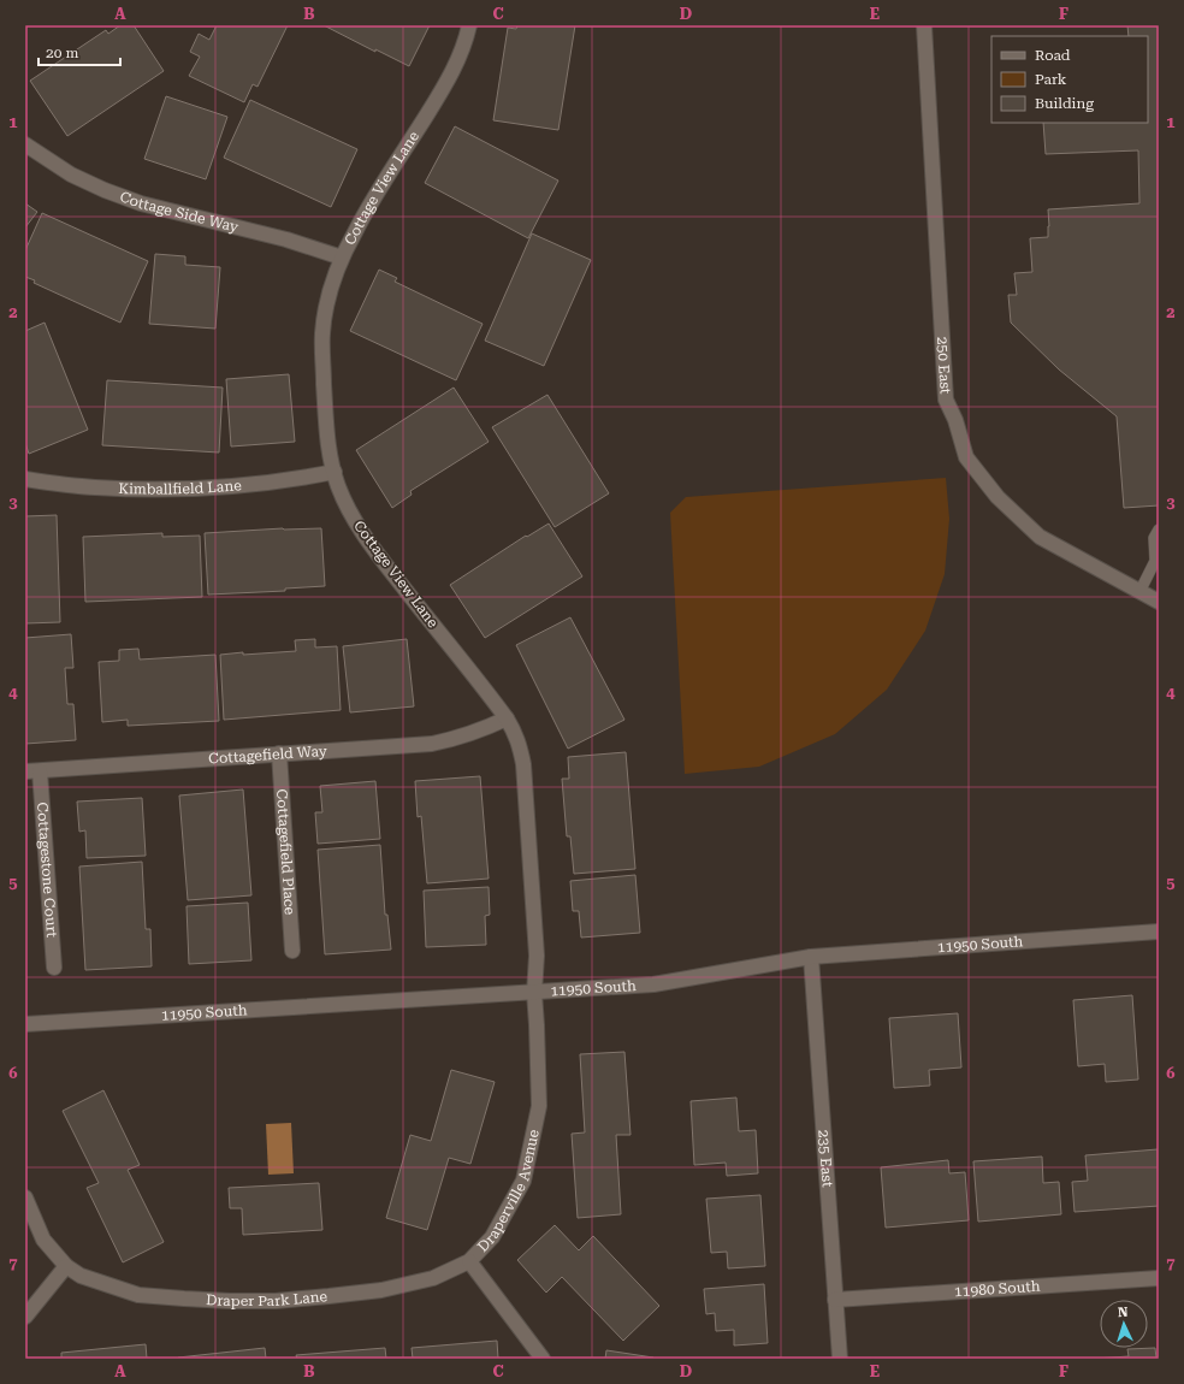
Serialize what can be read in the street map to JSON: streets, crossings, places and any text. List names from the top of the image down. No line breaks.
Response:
{"streets":{"street":["Cottage View Lane","Cottage Side Way","250 East","Kimballfield Lane","Cottagefield Way","Cottagefield Place","Cottagestone Court","11950 South","235 East","Draperville Avenue","11980 South","Draper Park Lane"]},"crossings":[["Cottage View Lane","Cottage Side Way"],["Cottage View Lane","Kimballfield Lane"],["Cottage View Lane","Cottagefield Way"],["Cottage View Lane","11950 South"],["Cottage View Lane","Draperville Avenue"],["Cottagefield Way","Cottagefield Place"],["Cottagefield Way","Cottagestone Court"],["11950 South","235 East"],["11950 South","Draperville Avenue"],["235 East","11980 South"],["Draperville Avenue","Draper Park Lane"]],"legend":["Road","Park","Building"],"scale_bar":"20 m","north":"top","grid":{"columns":["A","B","C","D","E","F"],"rows":["1","2","3","4","5","6","7"]}}
